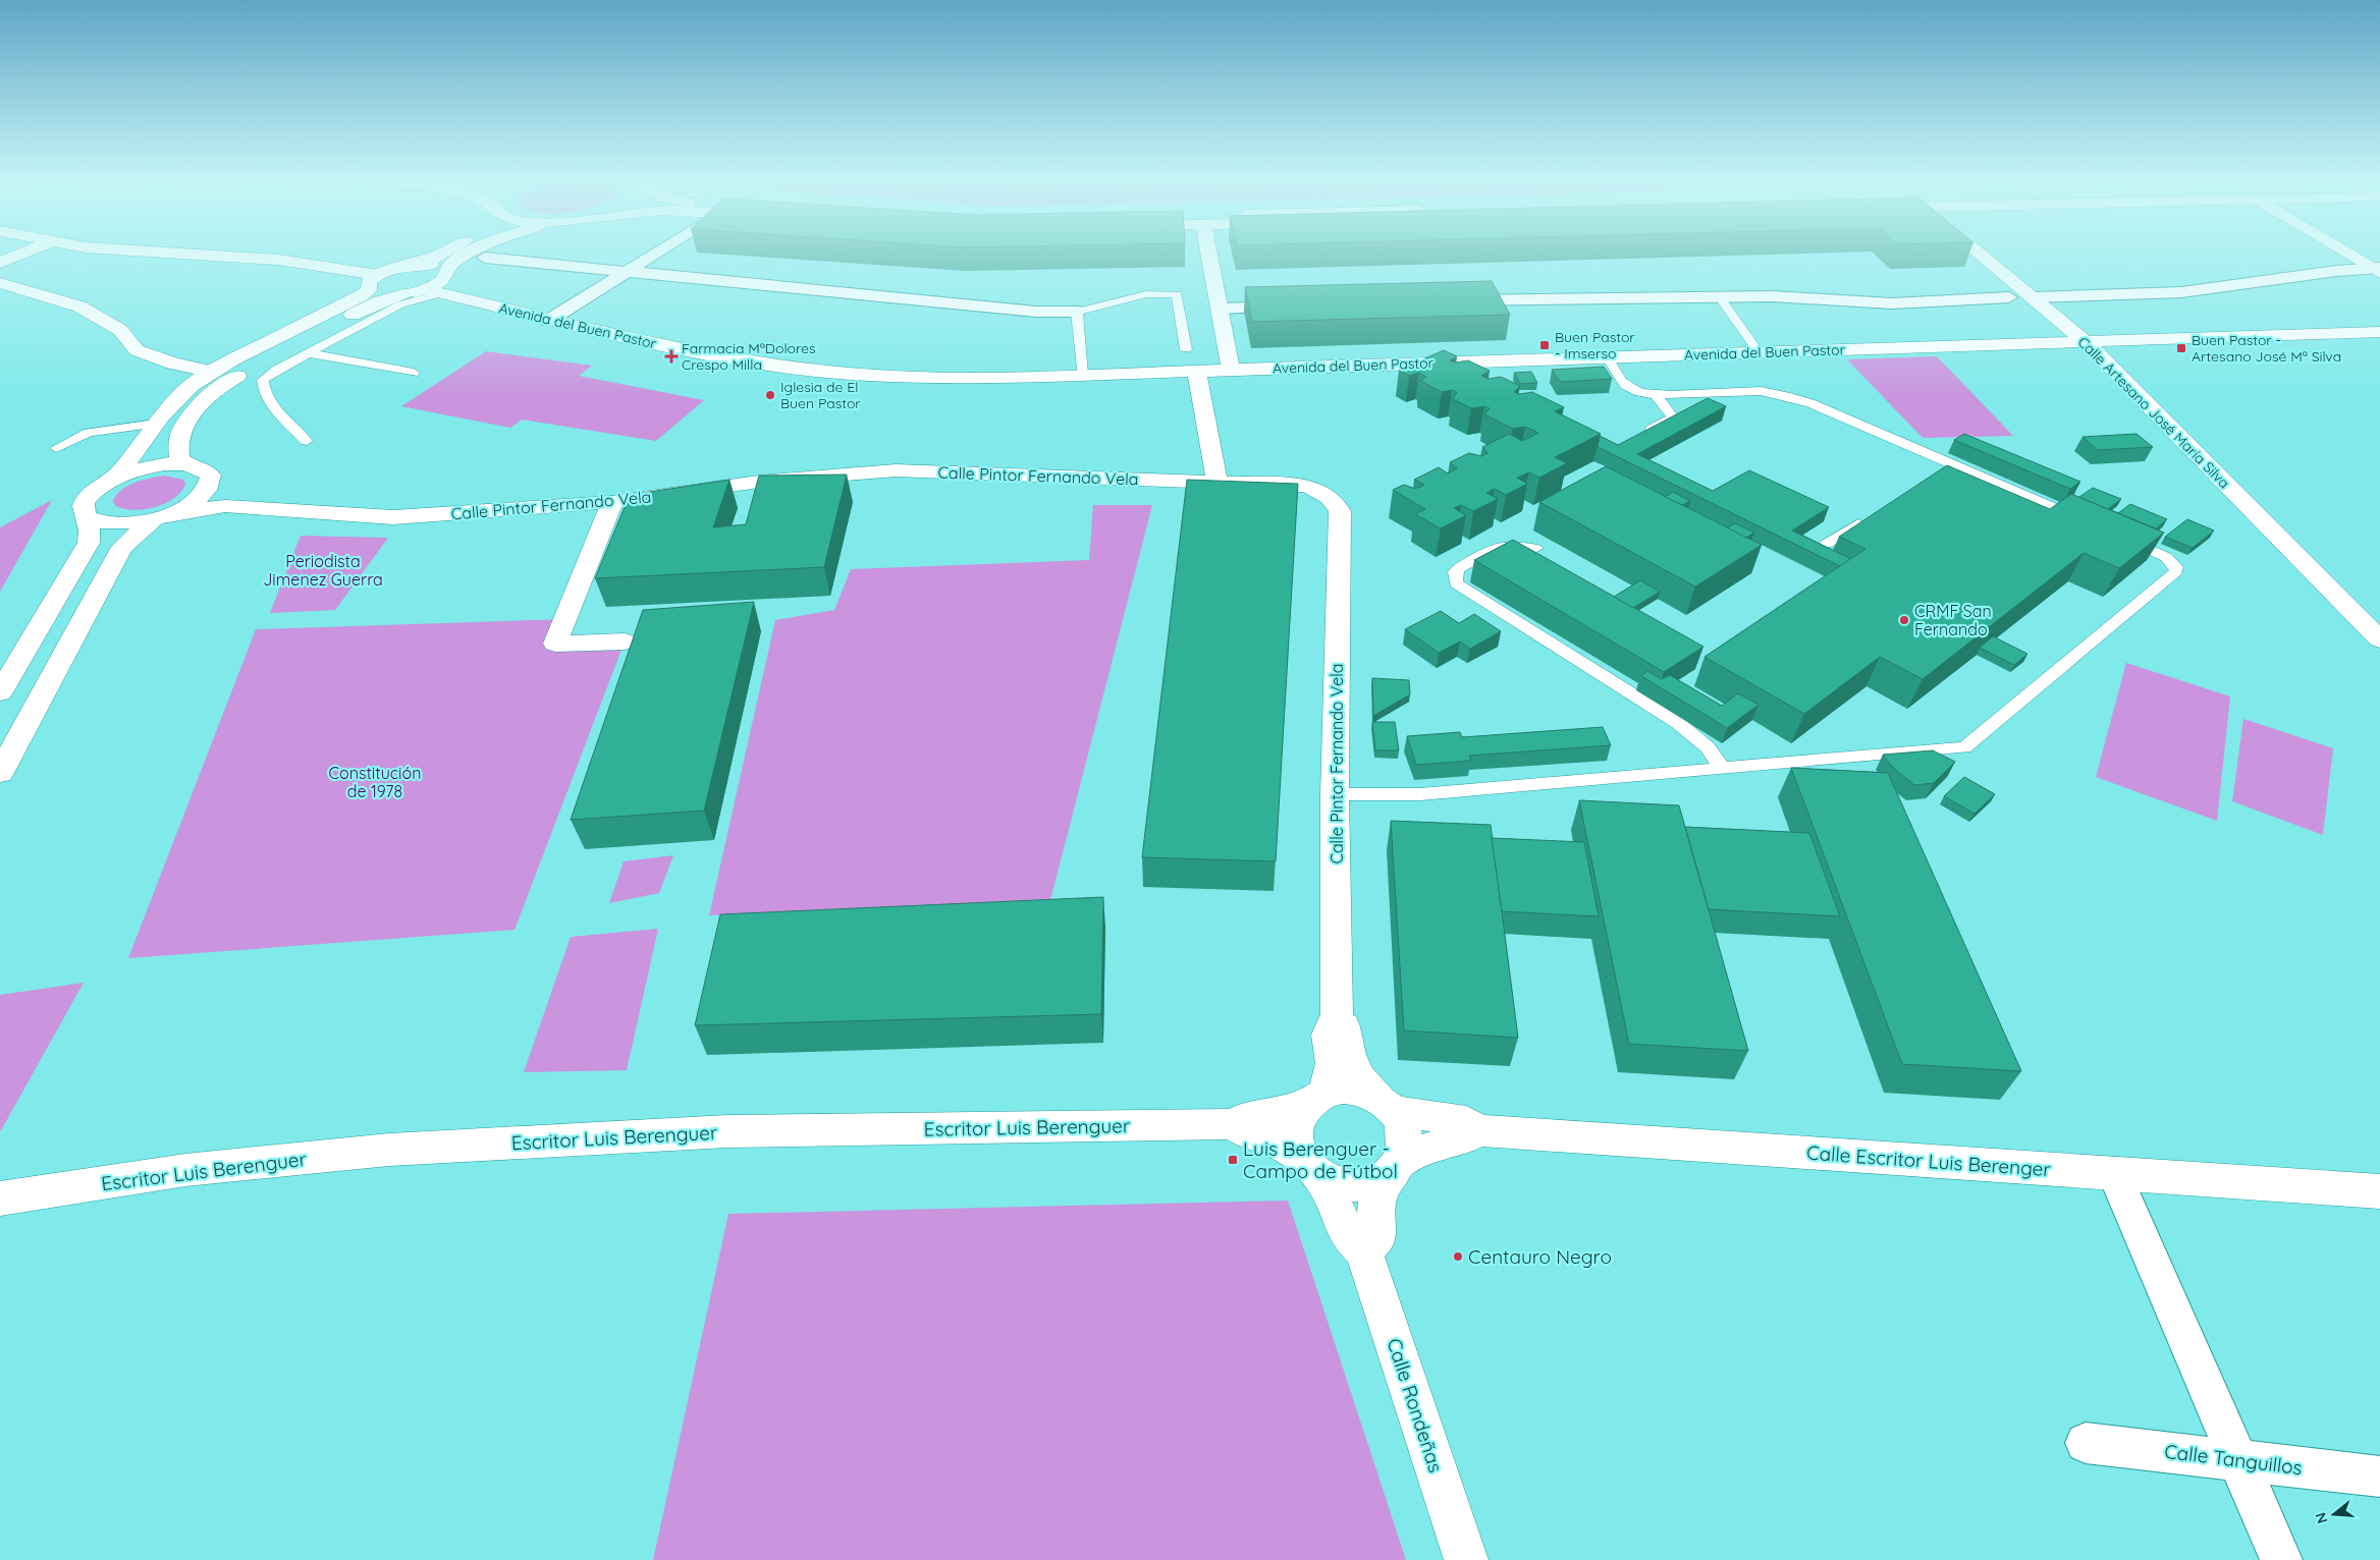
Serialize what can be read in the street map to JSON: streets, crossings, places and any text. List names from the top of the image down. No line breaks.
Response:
{"streets":{"street":["Avenida del Buen Pastor","Calle Artesano José María Silva","Calle Pintor Fernando Vela","Escritor Luis Berenguer","Calle Escritor Luis Berenger","Calle Rondeñas","Calle Tanguillos"]},"crossings":[["Avenida del Buen Pastor","Calle Artesano José María Silva"],["Calle Pintor Fernando Vela","Escritor Luis Berenguer"],["Calle Pintor Fernando Vela","Calle Escritor Luis Berenger"],["Calle Pintor Fernando Vela","Calle Rondeñas"],["Escritor Luis Berenguer","Calle Escritor Luis Berenger"],["Escritor Luis Berenguer","Calle Rondeñas"],["Calle Escritor Luis Berenger","Calle Rondeñas"]],"parks":["Periodista Jimenez Guerra","Constitución de 1978"],"places":{"transit":["Buen Pastor - Imserso","Buen Pastor - Artesano José Mª Silva","Luis Berenguer - Campo de Fútbol"],"health":["Farmacia MªDolores Crespo Milla"],"other":["Iglesia de El Buen Pastor","CRMF San Fernando","Centauro Negro"]},"north":"left"}
